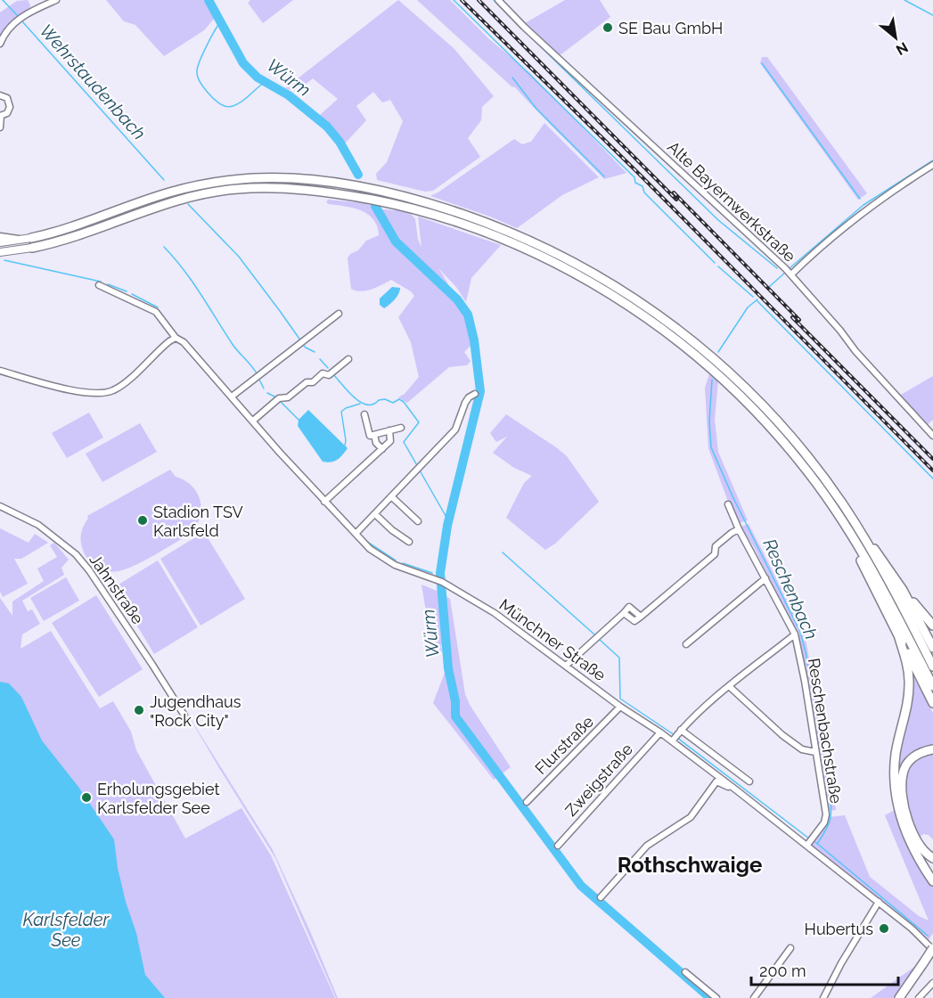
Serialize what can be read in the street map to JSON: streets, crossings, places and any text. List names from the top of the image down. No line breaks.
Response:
{"streets":{"street":["Alte Bayernwerkstraße","Jahnstraße","Münchner Straße","Reschenbachstraße","Flurstraße","Zweigstraße"]},"crossings":[["Münchner Straße","Reschenbachstraße"],["Münchner Straße","Flurstraße"],["Münchner Straße","Zweigstraße"]],"districts":["Rothschwaige"],"water":["Würm","Wehrstaudenbach","Reschenbach","Karlsfelder See"],"places":["SE Bau GmbH","Stadion TSV Karlsfeld","Jugendhaus \"Rock City\"","Erholungsgebiet Karlsfelder See","Hubertus"],"scale_bar":"200 m","north":"bottom right"}
